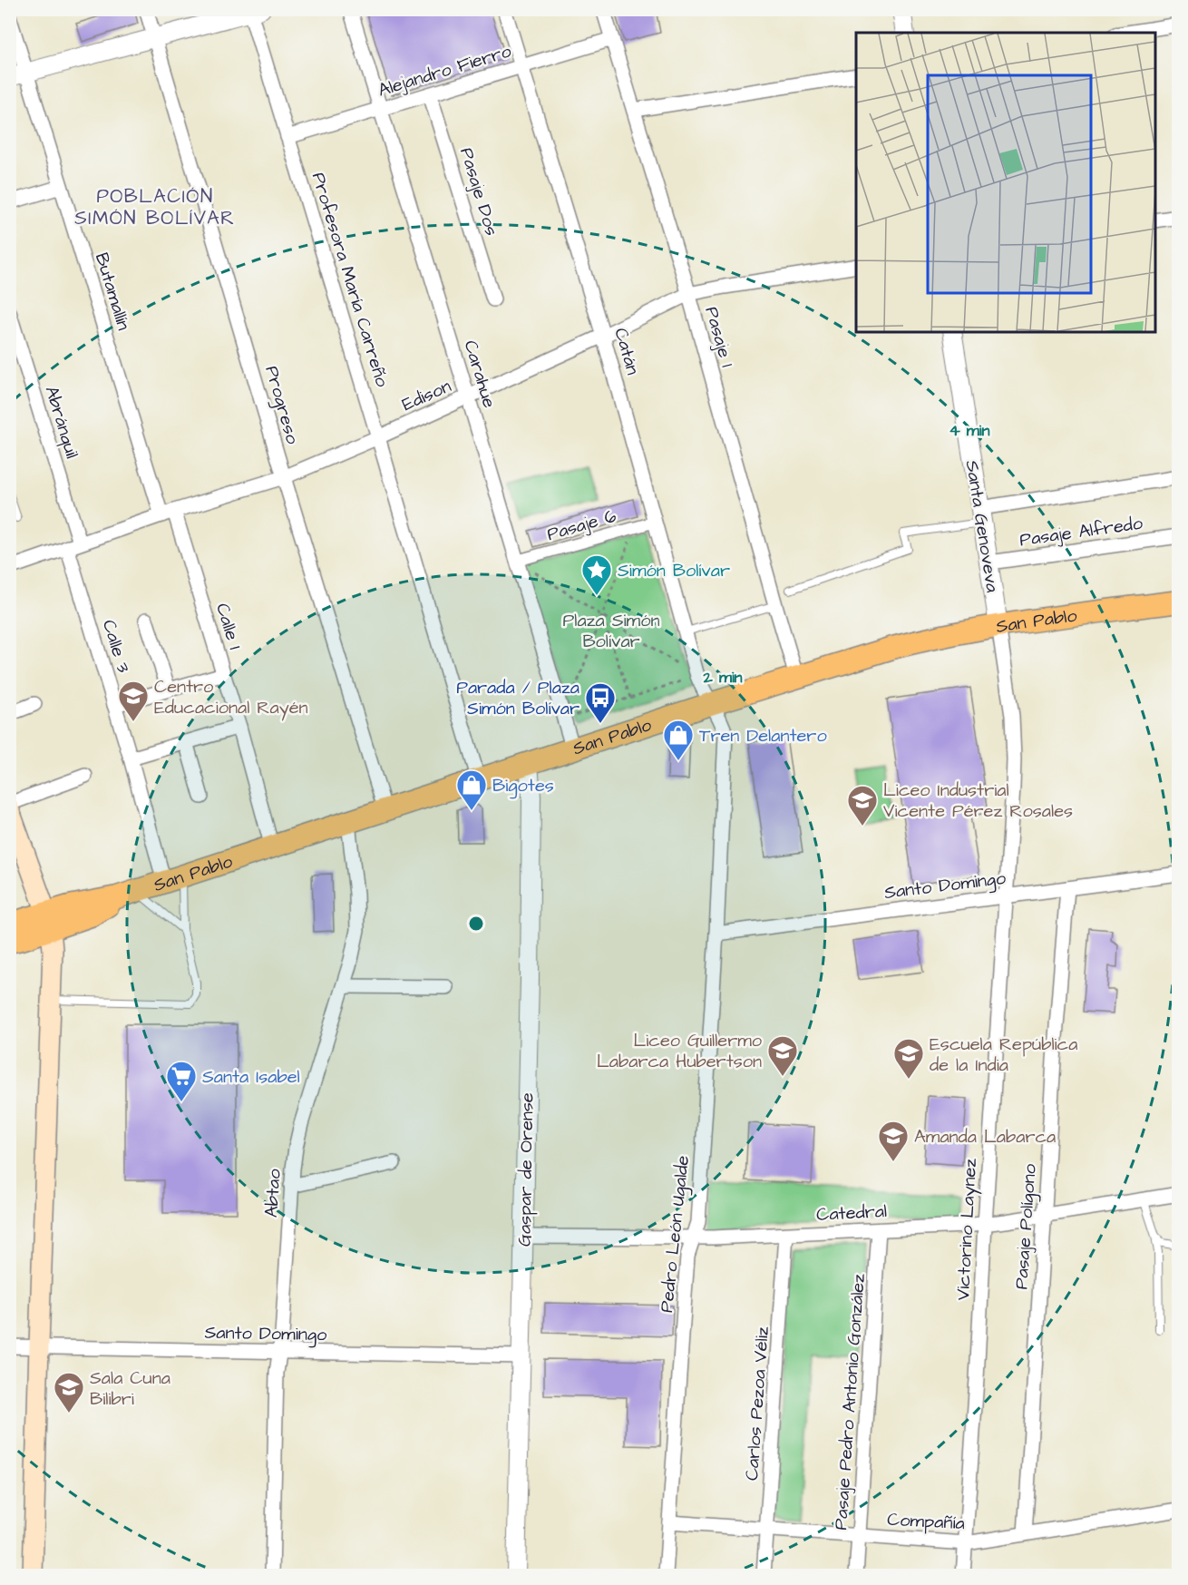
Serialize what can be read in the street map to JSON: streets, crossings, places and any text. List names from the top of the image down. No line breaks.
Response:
{"streets":{"main road":["San Pablo"],"street":["Alejandro Fierro","Pasaje Dos","Profesora María Carreño","Butamallín","Pasaje 1","Catán","Carahue","Edison","Progreso","Abránquil","Pasaje 6","Santa Genoveva","Pasaje Alfredo","Calle 1","Calle 3","Santo Domingo","Gaspar de Orense","Abtao","Catedral","Pasaje Polígono","Victorino Laynez","Pedro León Ugalde","Pasaje Pedro Antonio González","Carlos Pezoa Véliz","Compañía"]},"crossings":[["Alejandro Fierro","Pasaje Dos"],["Alejandro Fierro","Profesora María Carreño"],["Alejandro Fierro","Pasaje 1"],["Alejandro Fierro","Catán"],["Alejandro Fierro","Carahue"],["Profesora María Carreño","Edison"],["Profesora María Carreño","San Pablo"],["Butamallín","Edison"],["Butamallín","Calle 1"],["Pasaje 1","Edison"],["Pasaje 1","San Pablo"],["Catán","Edison"],["Catán","Pasaje 6"],["Catán","San Pablo"],["Catán","Pedro León Ugalde"],["Carahue","Edison"],["Carahue","Pasaje 6"],["Carahue","San Pablo"],["Edison","Progreso"],["Edison","Abránquil"],["Edison","Calle 1"],["Edison","Calle 3"],["Progreso","San Pablo"],["Abránquil","Calle 3"],["Santa Genoveva","Pasaje Alfredo"],["Santa Genoveva","San Pablo"],["Santa Genoveva","Victorino Laynez"],["San Pablo","Calle 1"],["San Pablo","Calle 3"],["San Pablo","Gaspar de Orense"],["San Pablo","Abtao"],["San Pablo","Victorino Laynez"],["San Pablo","Pedro León Ugalde"],["Santo Domingo","Gaspar de Orense"],["Santo Domingo","Abtao"],["Santo Domingo","Pasaje Polígono"],["Santo Domingo","Victorino Laynez"],["Santo Domingo","Pedro León Ugalde"],["Gaspar de Orense","Catedral"],["Catedral","Pasaje Polígono"],["Catedral","Victorino Laynez"],["Catedral","Pedro León Ugalde"],["Catedral","Pasaje Pedro Antonio González"],["Catedral","Carlos Pezoa Véliz"],["Pasaje Polígono","Compañía"],["Victorino Laynez","Compañía"],["Pedro León Ugalde","Compañía"],["Pasaje Pedro Antonio González","Compañía"],["Carlos Pezoa Véliz","Compañía"]],"districts":["POBLACIÓN SIMÓN BOLÍVAR"],"parks":["Plaza Simón Bolívar"],"places":{"place":["Simón Bolívar"],"school or university":["Centro Educacional Rayén","Liceo Industrial Vicente Pérez Rosales","Liceo Guillermo Labarca Hubertson","Escuela República de la India","Amanda Labarca","Sala Cuna Bilibri"],"bus stop":["Parada / Plaza Simón Bolívar"],"shop":["Tren Delantero","Bigotes"],"supermarket":["Santa Isabel"]},"rings":["4 min","2 min"]}
